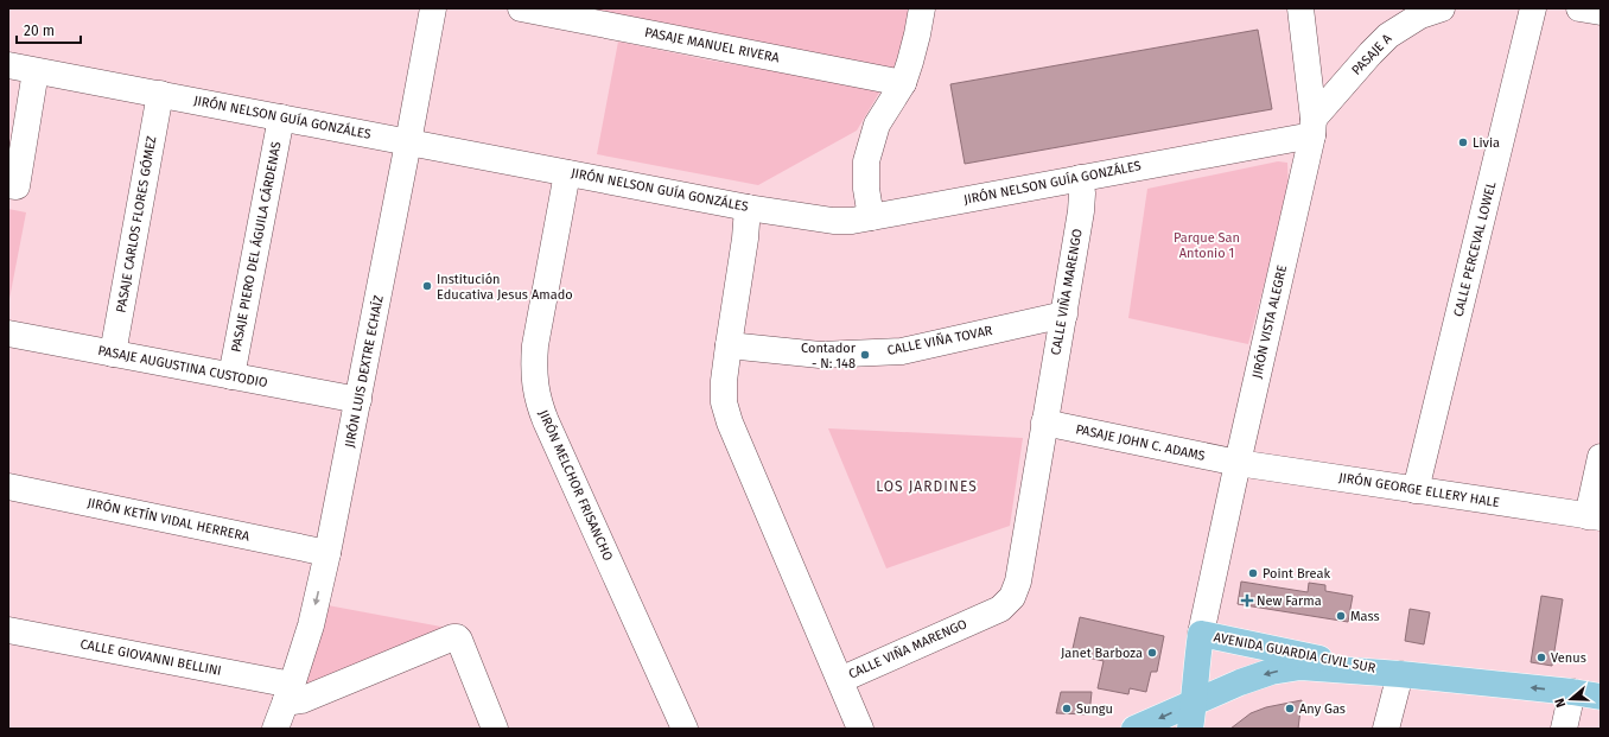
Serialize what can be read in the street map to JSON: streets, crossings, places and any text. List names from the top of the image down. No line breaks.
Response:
{"streets":{"main road":["AVENIDA GUARDIA CIVIL SUR"],"street":["PASAJE MANUEL RIVERA","PASAJE A","JIRÓN NELSON GUÍA GONZÁLES","PASAJE CARLOS FLORES GÓMEZ","PASAJE PIERO DEL ÁGUILA CÁRDENAS","CALLE PERCEVAL LOWEL","CALLE VIÑA MARENGO","JIRÓN VISTA ALEGRE","CALLE VIÑA TOVAR","PASAJE AUGUSTINA CUSTODIO","JIRÓN LUIS DEXTRE ECHAÍZ","PASAJE JOHN C. ADAMS","JIRÓN MELCHOR FRISANCHO","JIRÓN GEORGE ELLERY HALE","JIRÓN KETÍN VIDAL HERRERA","CALLE GIOVANNI BELLINI"]},"crossings":[["PASAJE A","JIRÓN NELSON GUÍA GONZÁLES"],["PASAJE A","JIRÓN VISTA ALEGRE"],["JIRÓN NELSON GUÍA GONZÁLES","PASAJE CARLOS FLORES GÓMEZ"],["JIRÓN NELSON GUÍA GONZÁLES","PASAJE PIERO DEL ÁGUILA CÁRDENAS"],["JIRÓN NELSON GUÍA GONZÁLES","CALLE VIÑA MARENGO"],["JIRÓN NELSON GUÍA GONZÁLES","JIRÓN VISTA ALEGRE"],["JIRÓN NELSON GUÍA GONZÁLES","JIRÓN LUIS DEXTRE ECHAÍZ"],["JIRÓN NELSON GUÍA GONZÁLES","JIRÓN MELCHOR FRISANCHO"],["PASAJE CARLOS FLORES GÓMEZ","PASAJE AUGUSTINA CUSTODIO"],["PASAJE PIERO DEL ÁGUILA CÁRDENAS","PASAJE AUGUSTINA CUSTODIO"],["CALLE PERCEVAL LOWEL","JIRÓN GEORGE ELLERY HALE"],["CALLE VIÑA MARENGO","CALLE VIÑA TOVAR"],["CALLE VIÑA MARENGO","PASAJE JOHN C. ADAMS"],["JIRÓN VISTA ALEGRE","PASAJE JOHN C. ADAMS"],["JIRÓN VISTA ALEGRE","JIRÓN GEORGE ELLERY HALE"],["JIRÓN VISTA ALEGRE","AVENIDA GUARDIA CIVIL SUR"],["PASAJE AUGUSTINA CUSTODIO","JIRÓN LUIS DEXTRE ECHAÍZ"],["JIRÓN LUIS DEXTRE ECHAÍZ","JIRÓN KETÍN VIDAL HERRERA"],["JIRÓN LUIS DEXTRE ECHAÍZ","CALLE GIOVANNI BELLINI"],["PASAJE JOHN C. ADAMS","JIRÓN GEORGE ELLERY HALE"]],"districts":["LOS JARDINES"],"parks":["Parque San Antonio 1"],"places":{"other":["Livia","Institución Educativa Jesus Amado","Contador - N: 148","Point Break","Mass","Janet Barboza","Venus","Sungu","Any Gas"],"health":["New Farma"]},"scale_bar":"20 m","north":"left"}
